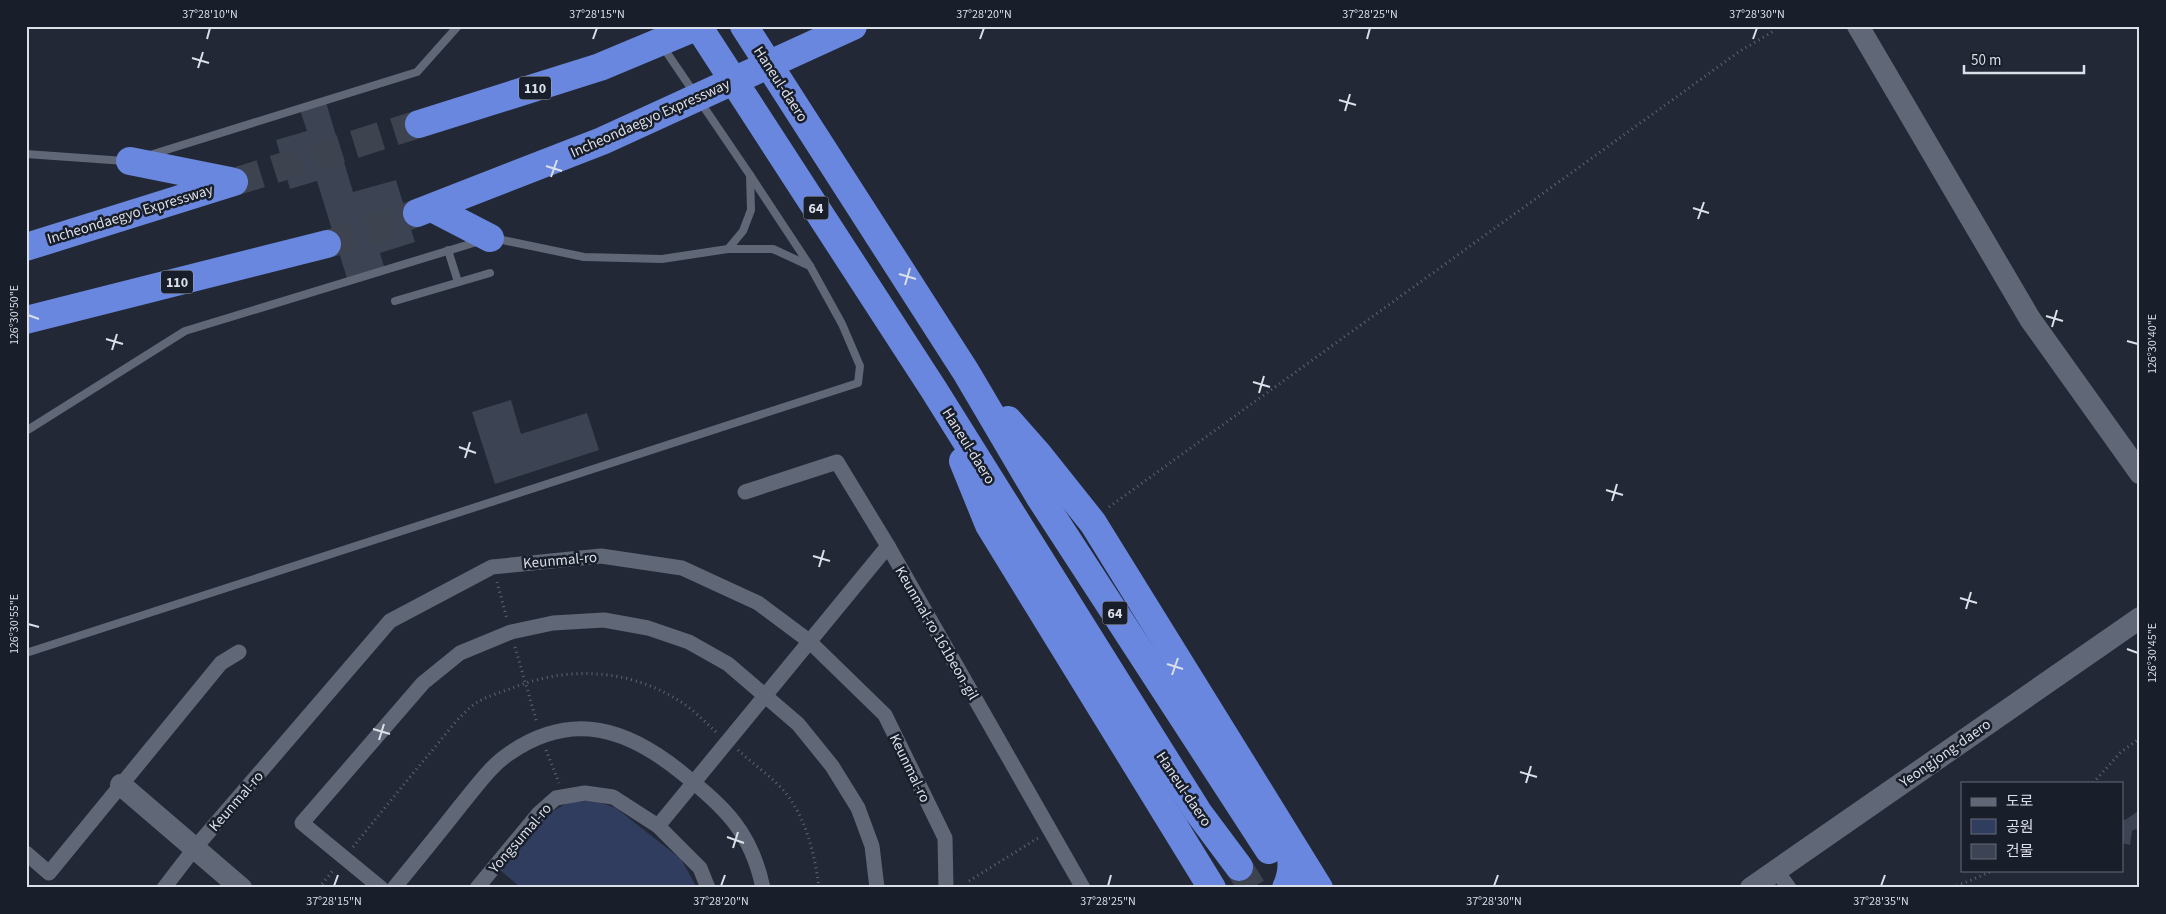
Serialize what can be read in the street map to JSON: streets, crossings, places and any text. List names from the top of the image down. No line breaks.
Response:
{"streets":{"highway":["Haneul-daero","110","Incheondaegyo Expressway","64"],"street":["Keunmal-ro","Keunmal-ro 161beon-gil","Yeongjong-daero","Yongsumal-ro"]},"crossings":[["Haneul-daero","110"]],"legend":["도로","공원","건물"],"scale_bar":"50 m","coordinates":["37°28'10\"N","37°28'15\"N","37°28'20\"N","37°28'25\"N","37°28'30\"N","126°30'50\"E","126°30'40\"E","126°30'55\"E","126°30'45\"E","37°28'35\"N"]}
